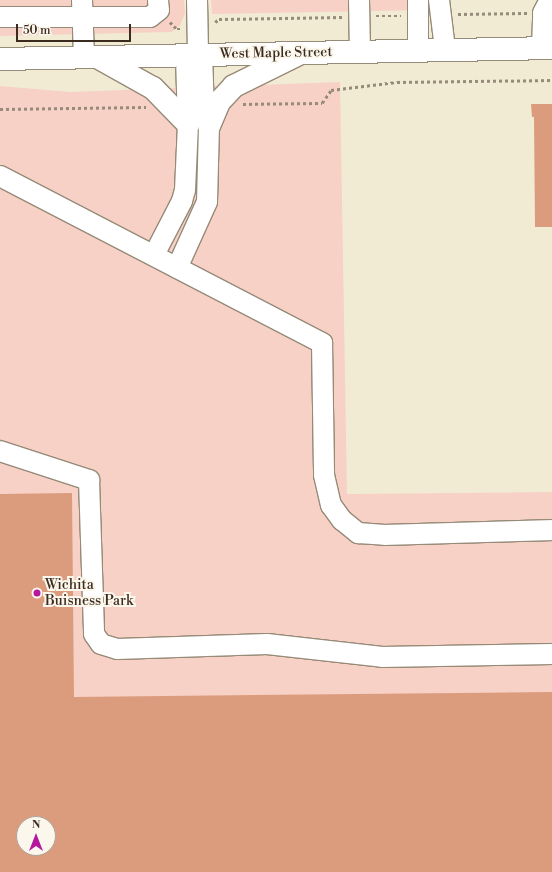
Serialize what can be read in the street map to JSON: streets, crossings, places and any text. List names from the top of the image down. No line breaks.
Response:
{"streets":{"main road":["West Maple Street"]},"places":["Wichita Buisness Park"],"scale_bar":"50 m","north":"top"}
